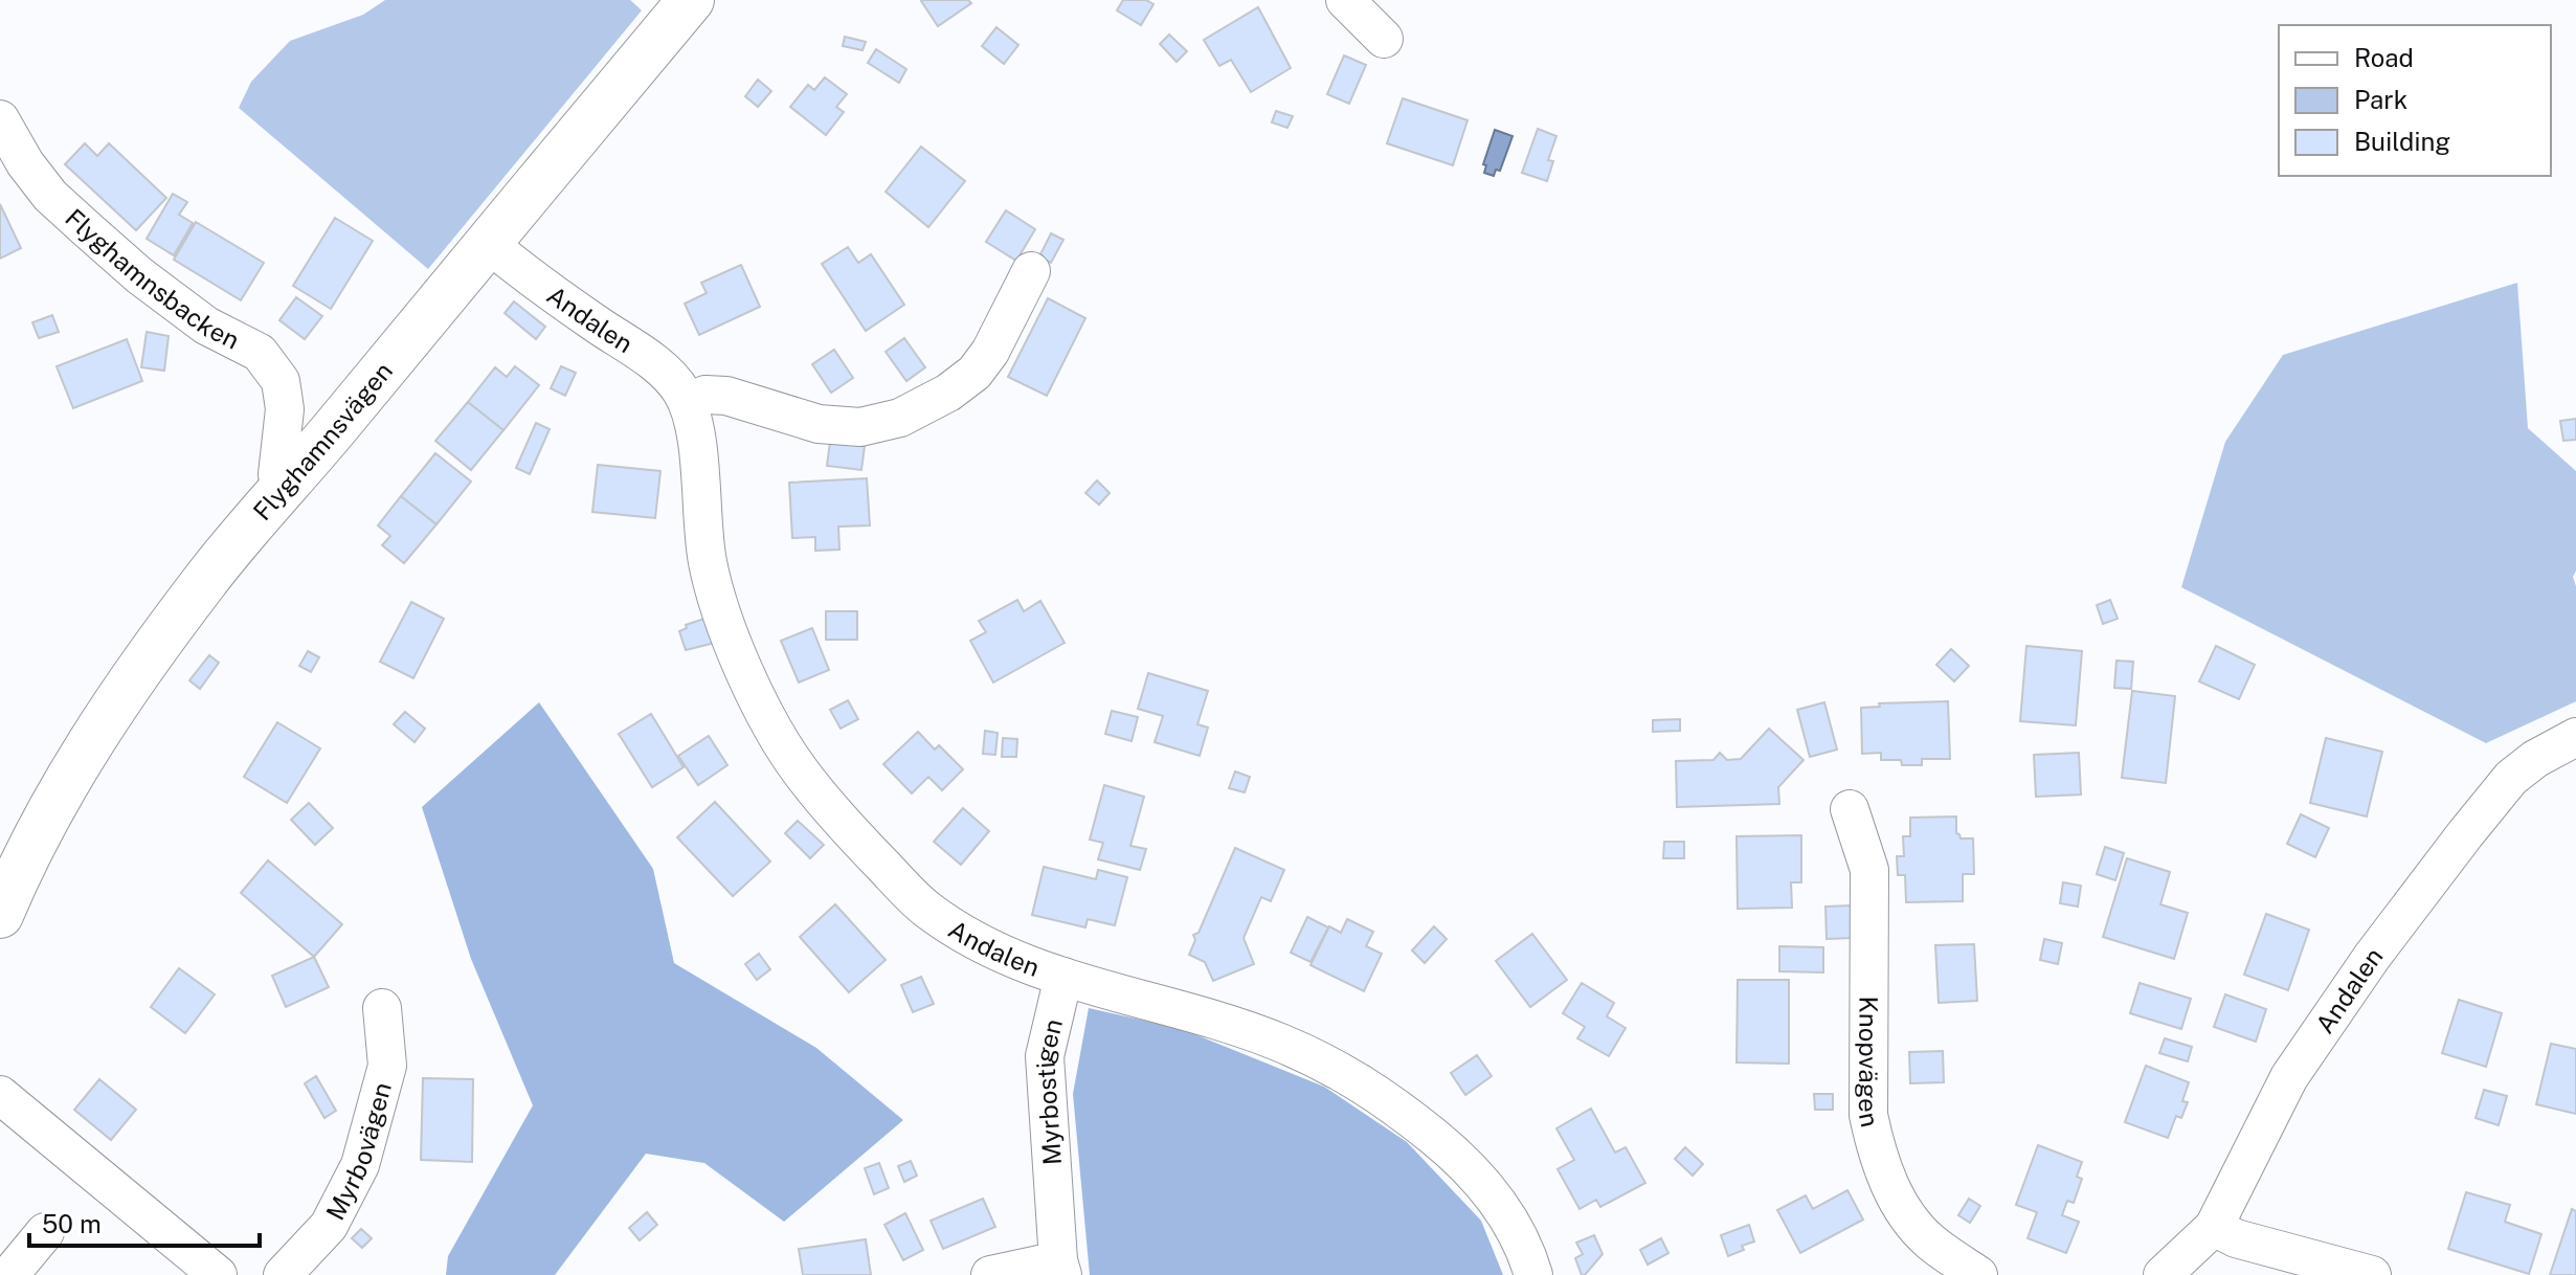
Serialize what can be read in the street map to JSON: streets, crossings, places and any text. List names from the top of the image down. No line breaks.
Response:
{"streets":{"street":["Flyghamnsbacken","Andalen","Flyghamnsvägen","Knopvägen","Myrbostigen","Myrbovägen"]},"crossings":[["Flyghamnsbacken","Flyghamnsvägen"],["Andalen","Flyghamnsvägen"],["Andalen","Myrbostigen"]],"legend":["Road","Park","Building"],"scale_bar":"50 m"}
